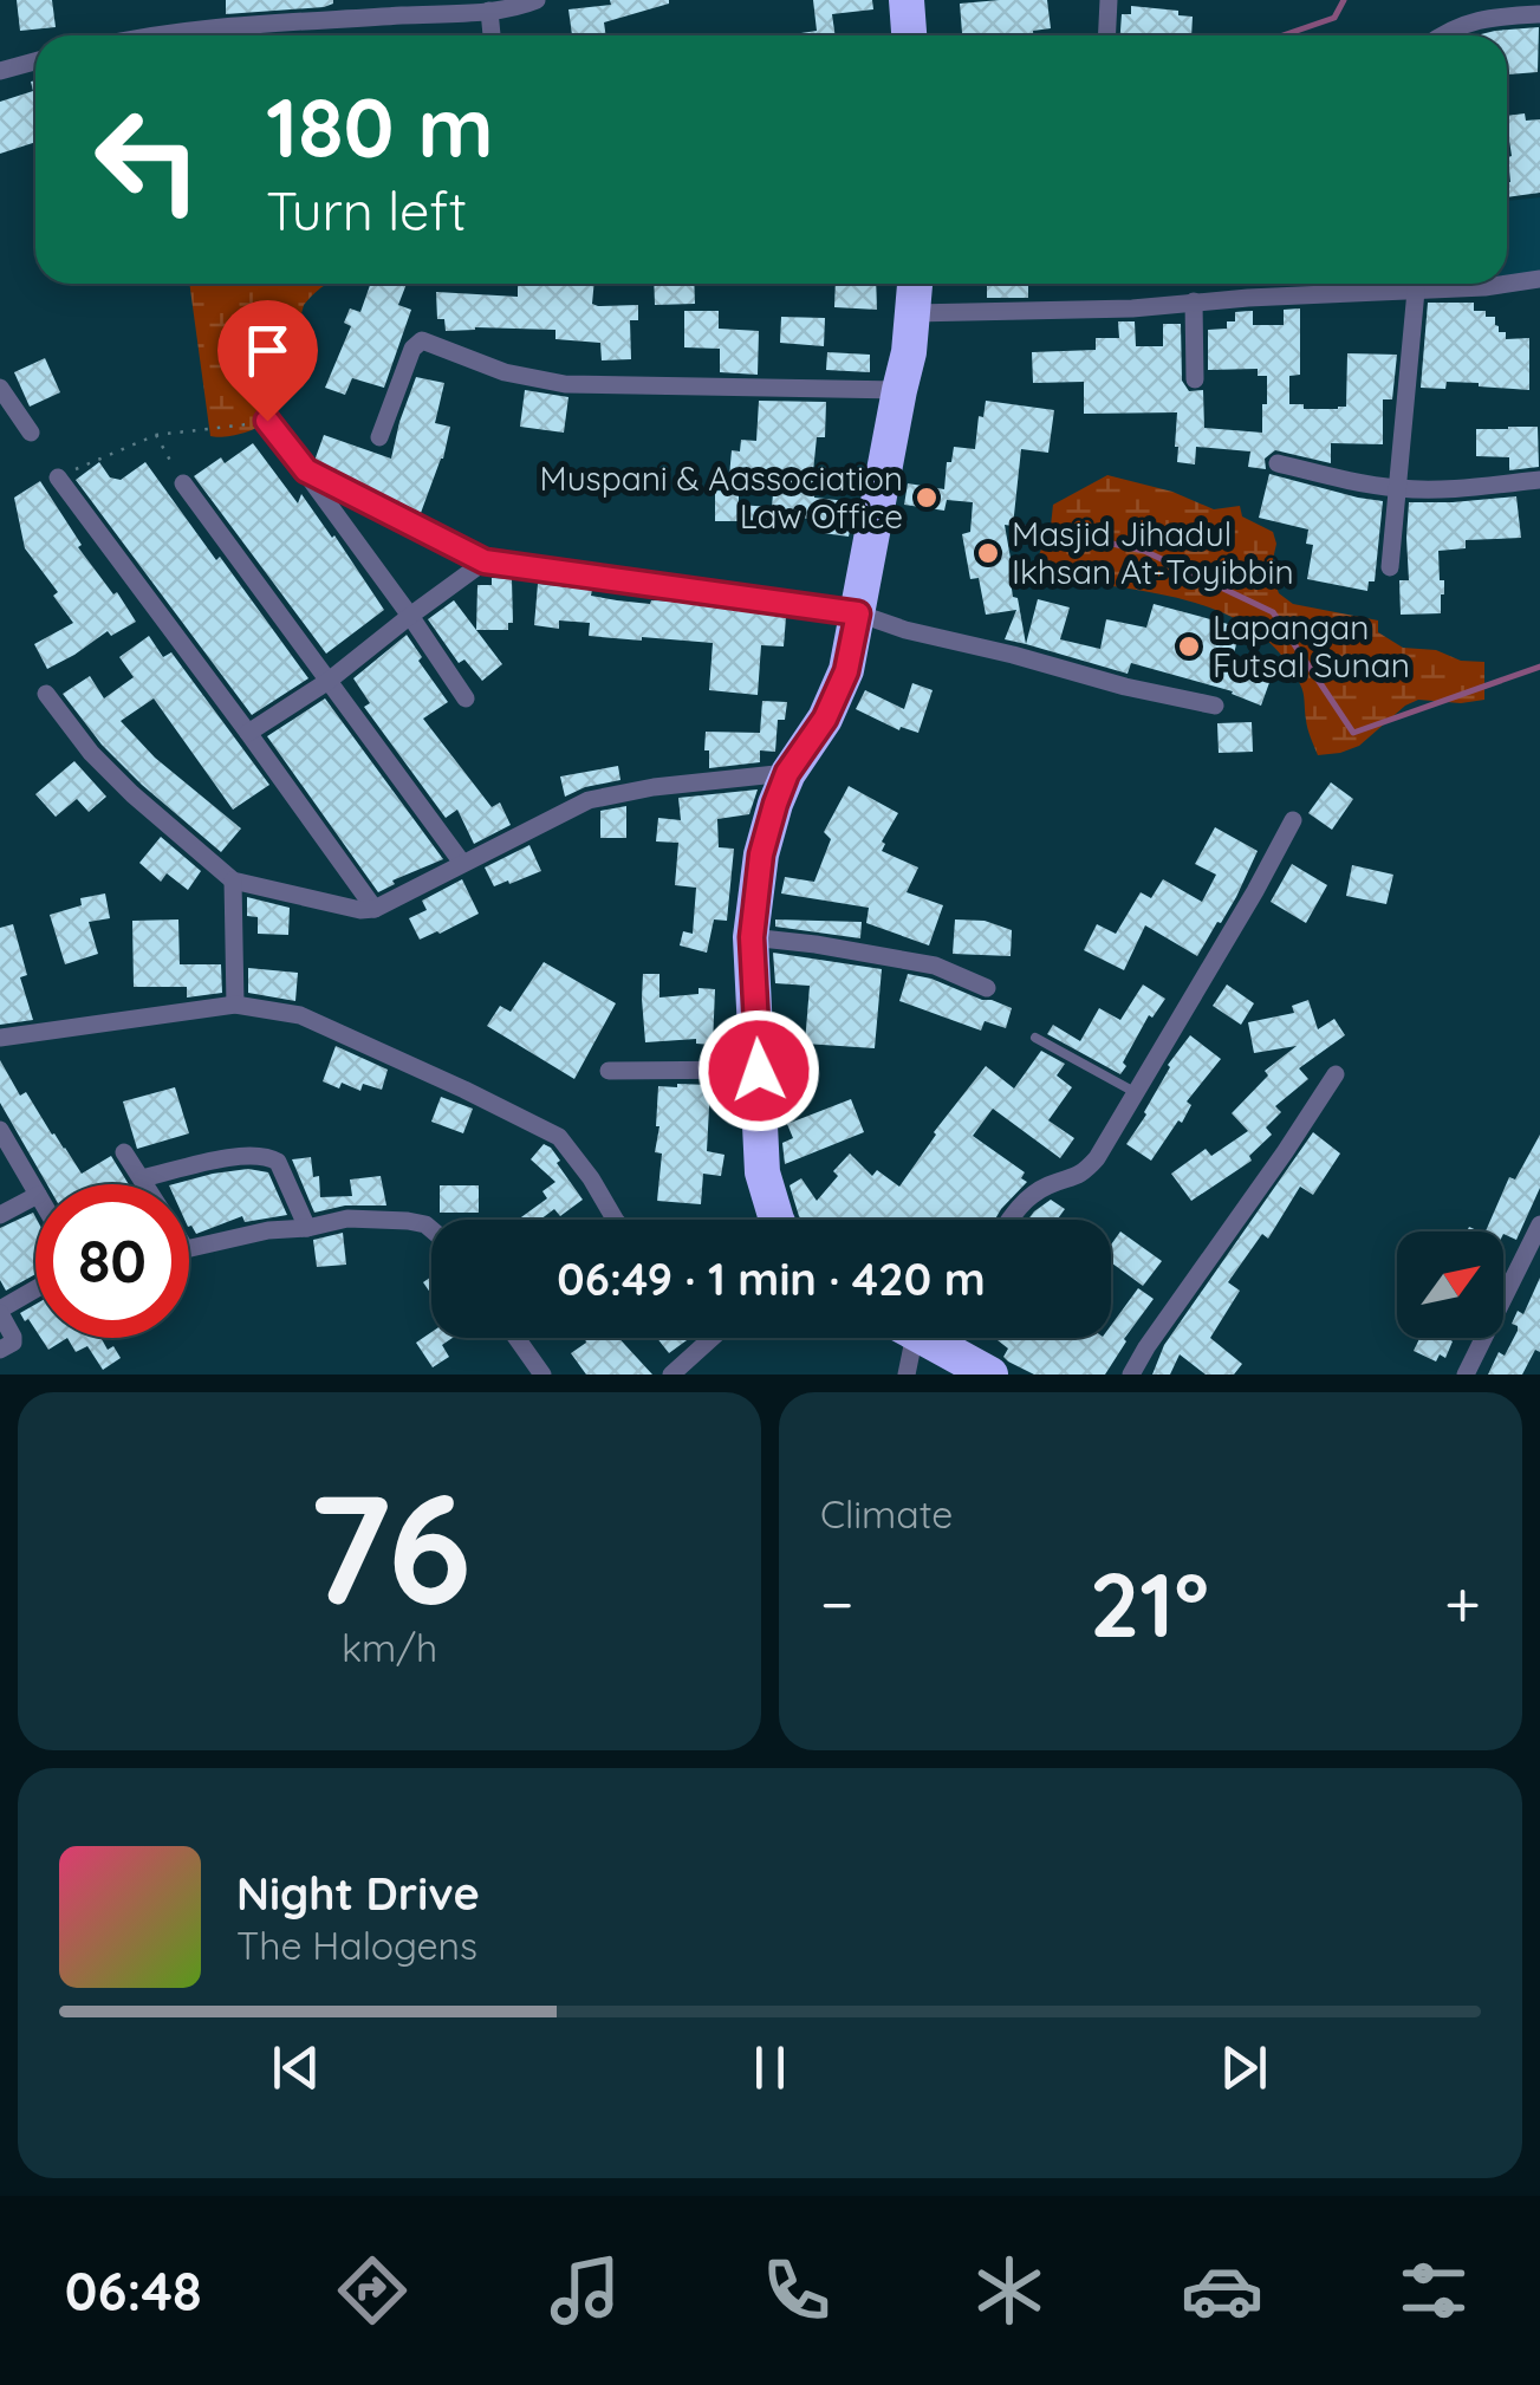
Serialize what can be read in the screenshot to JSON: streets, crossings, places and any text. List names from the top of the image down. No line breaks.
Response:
{"places":["Muspani & Aassociation Law Office","Masjid Jihadul Ikhsan At-Toyibbin","Lapangan Futsal Sunan"],"north":"top right","page":{"turn":["180 m","Turn left"],"limit":"80","trip":"06:49 · 1 min · 420 m","tile":[["76","km/h"],"Climate"],"heat":["−","21°","+"],"song":["Night Drive","The Halogens"],"tabs":"06:48"}}
